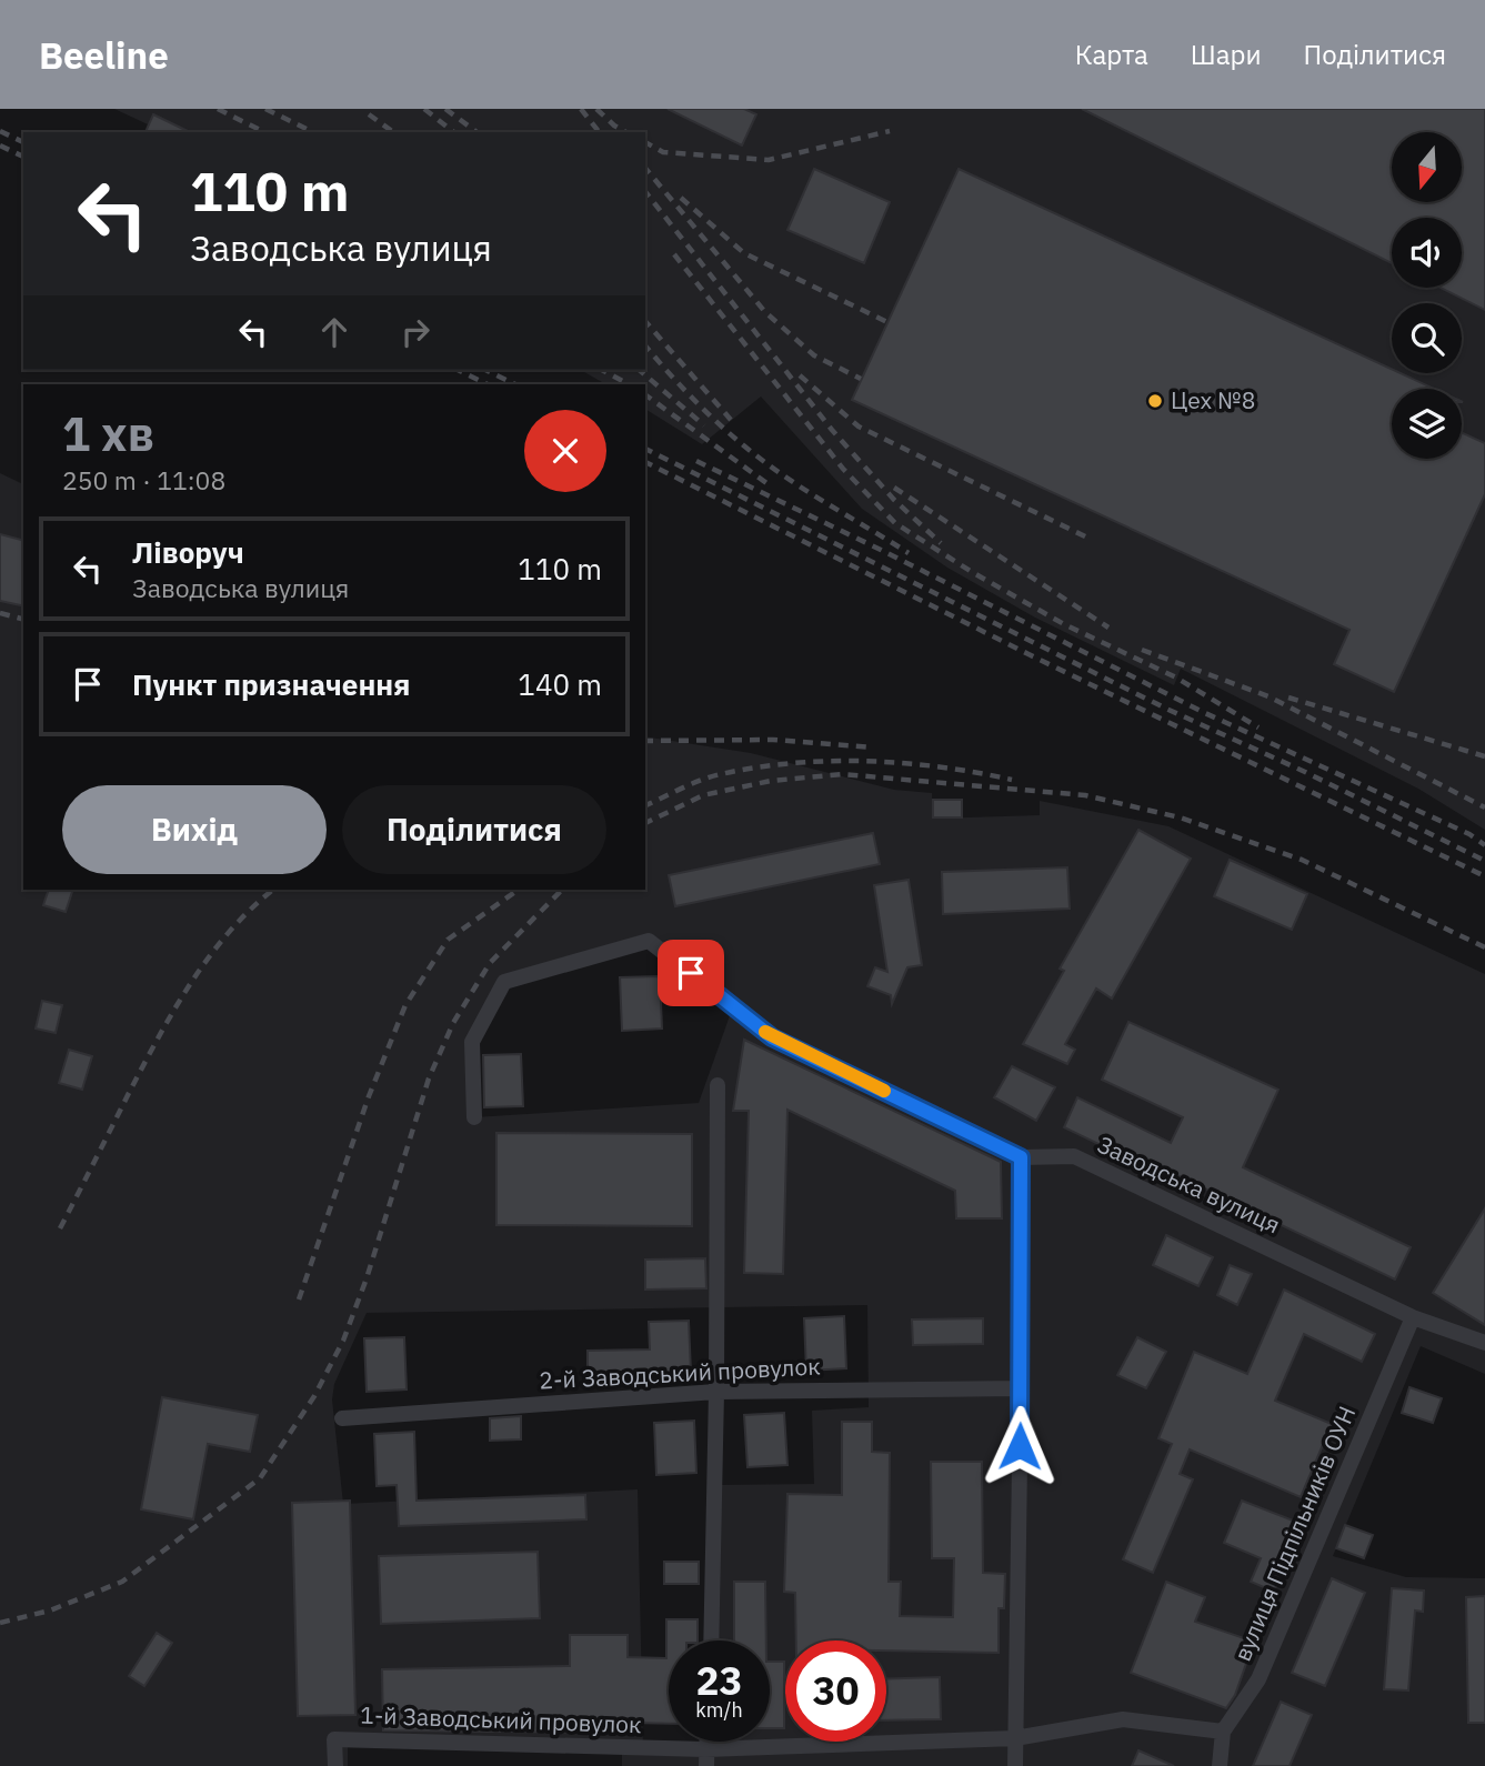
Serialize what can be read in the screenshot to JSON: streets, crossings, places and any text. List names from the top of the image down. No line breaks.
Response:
{"streets":{"street":["Заводська вулиця","2-й Заводський провулок","вулиця Підпільників ОУН","1-й Заводський провулок"]},"crossings":[["Заводська вулиця","вулиця Підпільників ОУН"],["вулиця Підпільників ОУН","1-й Заводський провулок"]],"places":["Цех №8"],"north":"bottom","page":{"header":"Beeline","nav":["Карта","Шари","Поділитися"],"turn":["110 m","Заводська вулиця"],"heading":["1 хв","250 m · 11:08"],"list":[{"name":"Ліворуч","note":"Заводська вулиця","value":"110 m"},{"name":"Пункт призначення","value":"140 m"}],"buttons":["Вихід","Поділитися"],"speed":"23 km/h","limit":"30"}}
